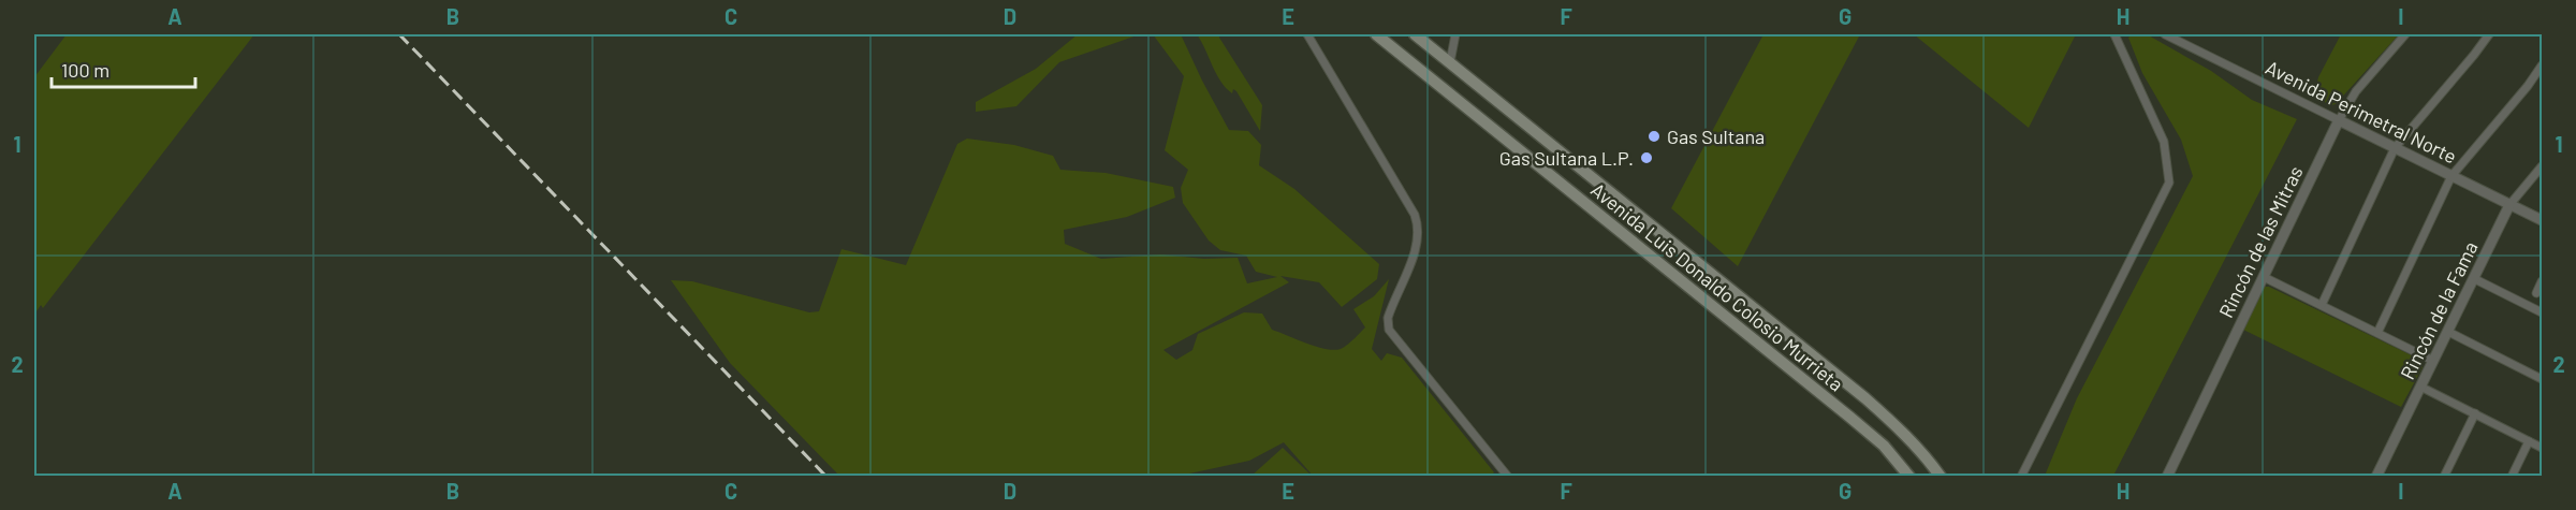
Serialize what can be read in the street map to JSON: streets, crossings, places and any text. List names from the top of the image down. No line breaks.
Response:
{"streets":{"main road":["Avenida Luis Donaldo Colosio Murrieta"],"street":["Avenida Perimetral Norte","Rincón de las Mitras","Rincón de la Fama"]},"crossings":[["Avenida Perimetral Norte","Rincón de las Mitras"],["Avenida Perimetral Norte","Rincón de la Fama"]],"places":["Gas Sultana","Gas Sultana L.P."],"scale_bar":"100 m","grid":{"columns":["A","B","C","D","E","F","G","H","I"],"rows":["1","2"]}}
